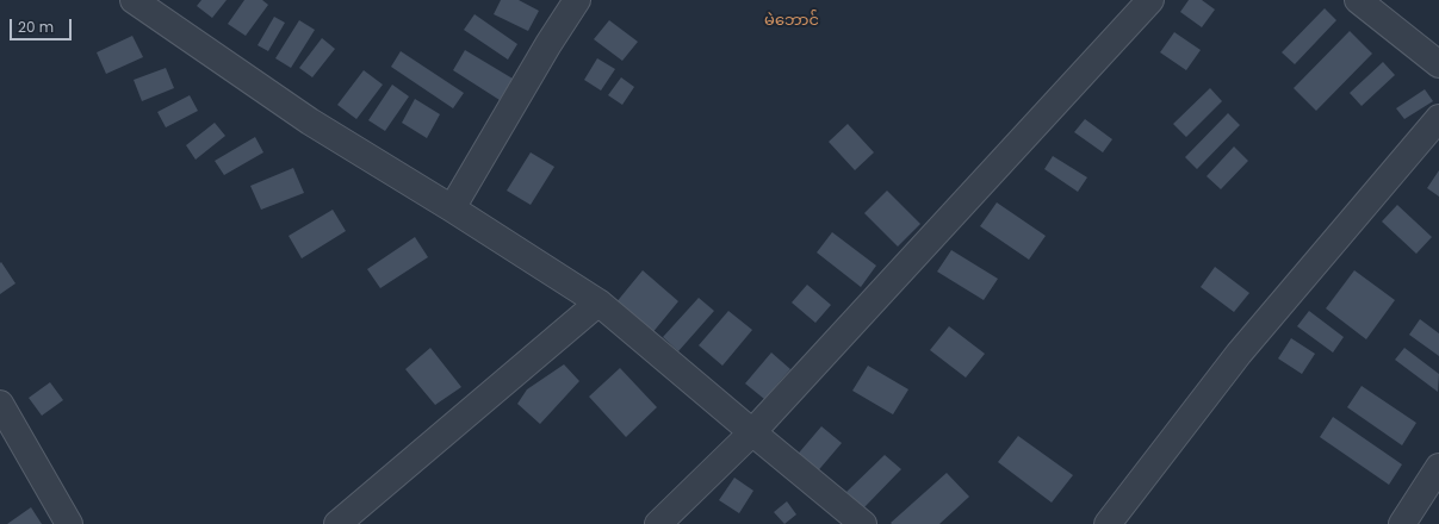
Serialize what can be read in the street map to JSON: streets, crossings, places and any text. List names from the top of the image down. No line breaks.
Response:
{"districts":["မဲဘောင်"],"scale_bar":"20 m"}
